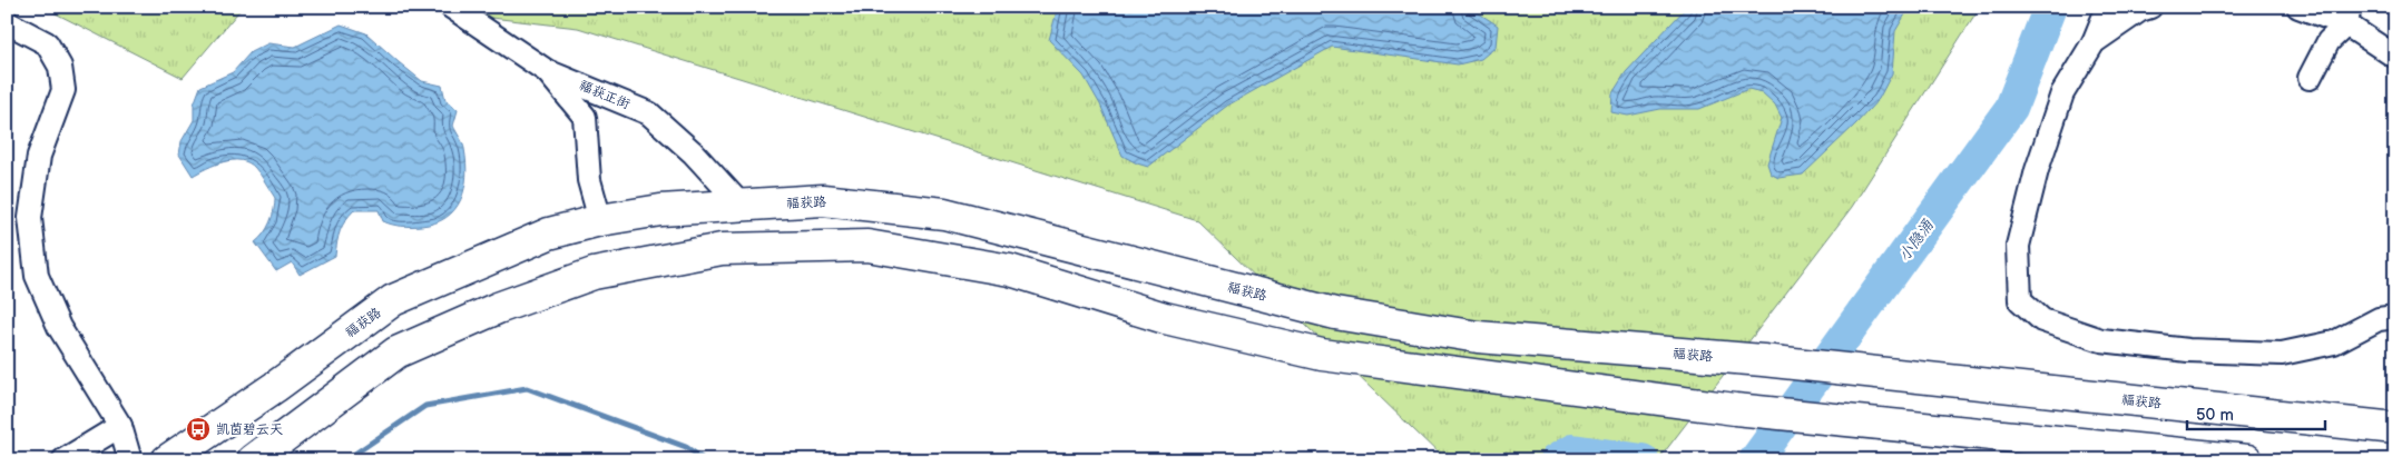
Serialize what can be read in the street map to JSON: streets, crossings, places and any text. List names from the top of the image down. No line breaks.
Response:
{"streets":{"street":["福获正街","福获路"]},"crossings":[["福获正街","福获路"]],"water":["小隐涌"],"places":{"bus stop":["凯茵碧云天"]},"scale_bar":"50 m"}
